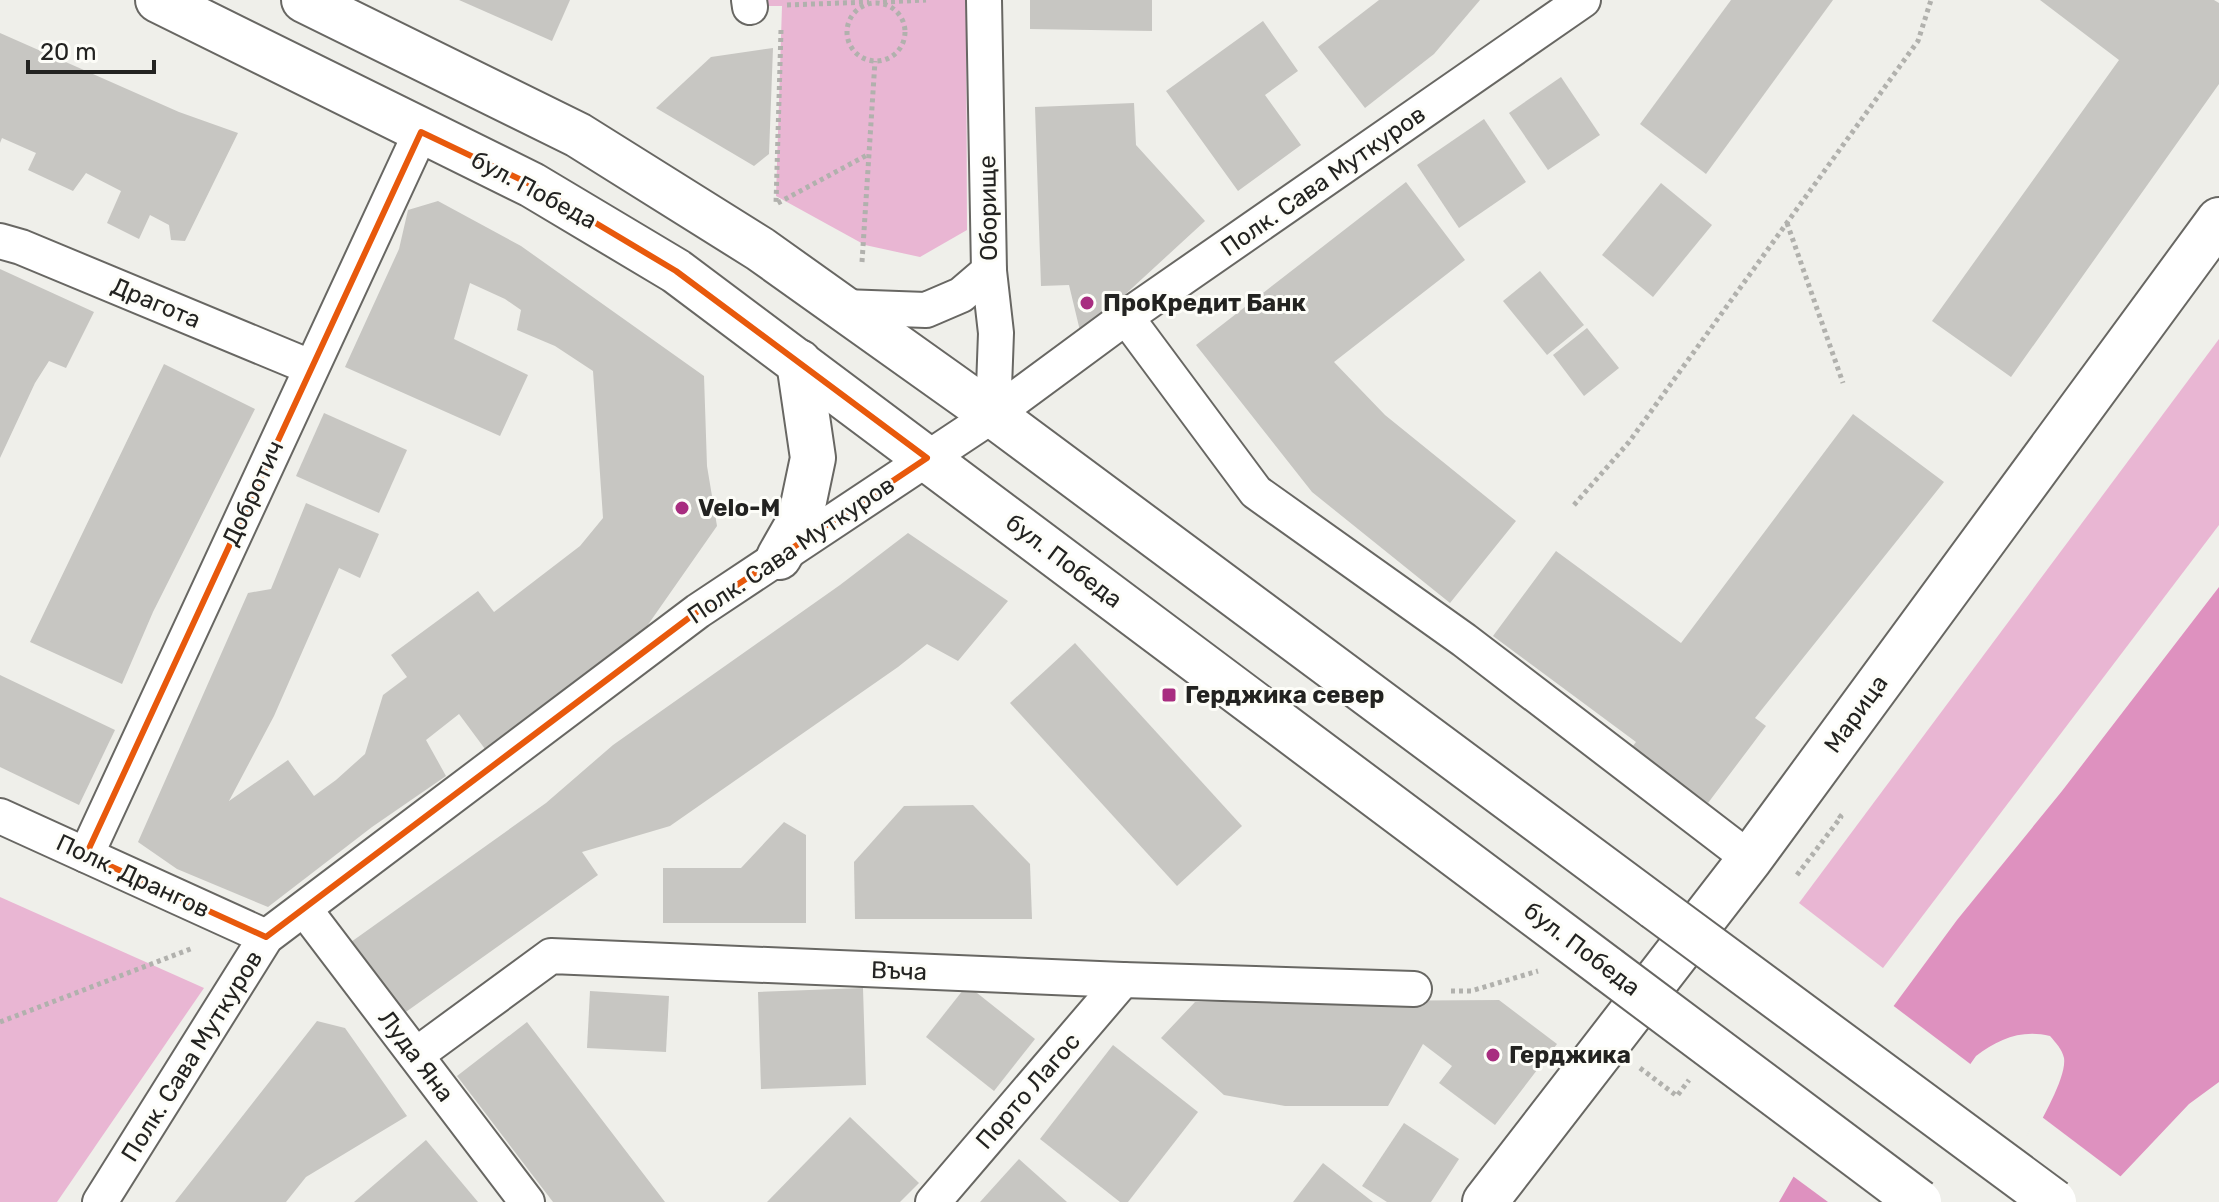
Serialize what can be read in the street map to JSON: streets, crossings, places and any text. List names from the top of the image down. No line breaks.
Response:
{"streets":{"main road":["бул. Победа","Марица"],"street":["Полк. Сава Муткуров","Оборище","Драгота","Добротич","Полк. Дрангов","Въча","Луда Яна","Порто Лагос"]},"crossings":[["Полк. Сава Муткуров","бул. Победа"],["Полк. Сава Муткуров","Оборище"],["Полк. Сава Муткуров","Полк. Дрангов"],["Полк. Сава Муткуров","Луда Яна"],["бул. Победа","Добротич"],["Драгота","Добротич"],["Добротич","Полк. Дрангов"],["Въча","Луда Яна"],["Въча","Порто Лагос"]],"places":{"other":["ПроКредит Банк","Velo-M","Герджика"],"transit":["Герджика север"]},"scale_bar":"20 m"}
